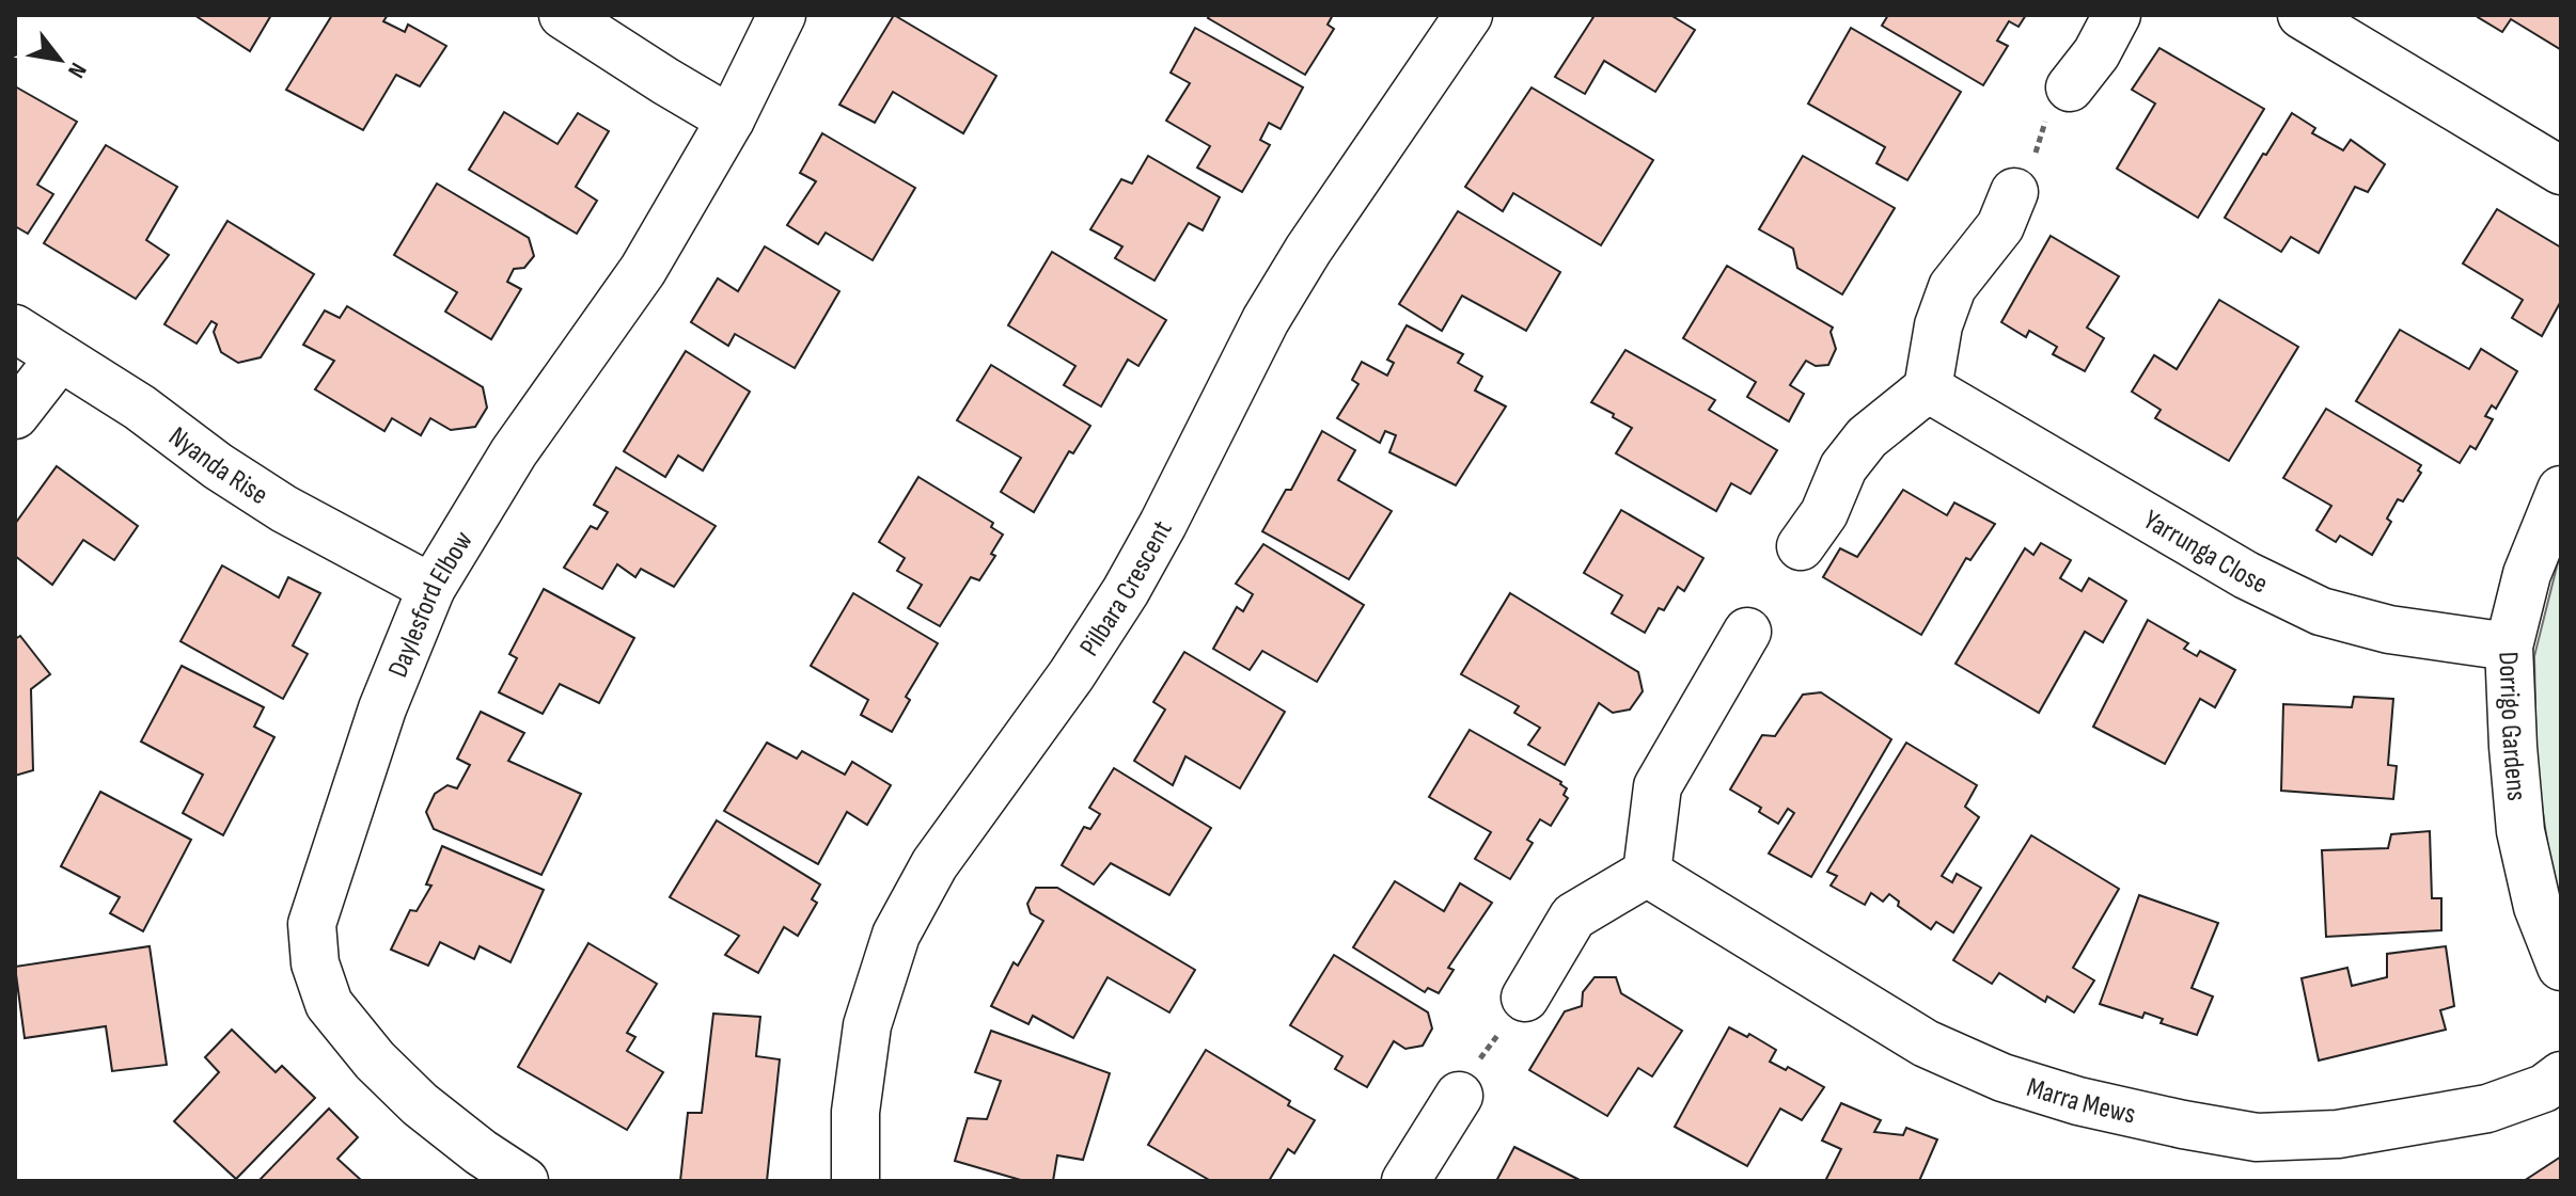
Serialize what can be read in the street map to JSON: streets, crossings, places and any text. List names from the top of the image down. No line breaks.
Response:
{"streets":{"street":["Nyanda Rise","Yarrunga Close","Pilbara Crescent","Daylesford Elbow","Dorrigo Gardens","Marra Mews"]},"crossings":[["Nyanda Rise","Daylesford Elbow"],["Yarrunga Close","Dorrigo Gardens"]],"north":"bottom right"}
